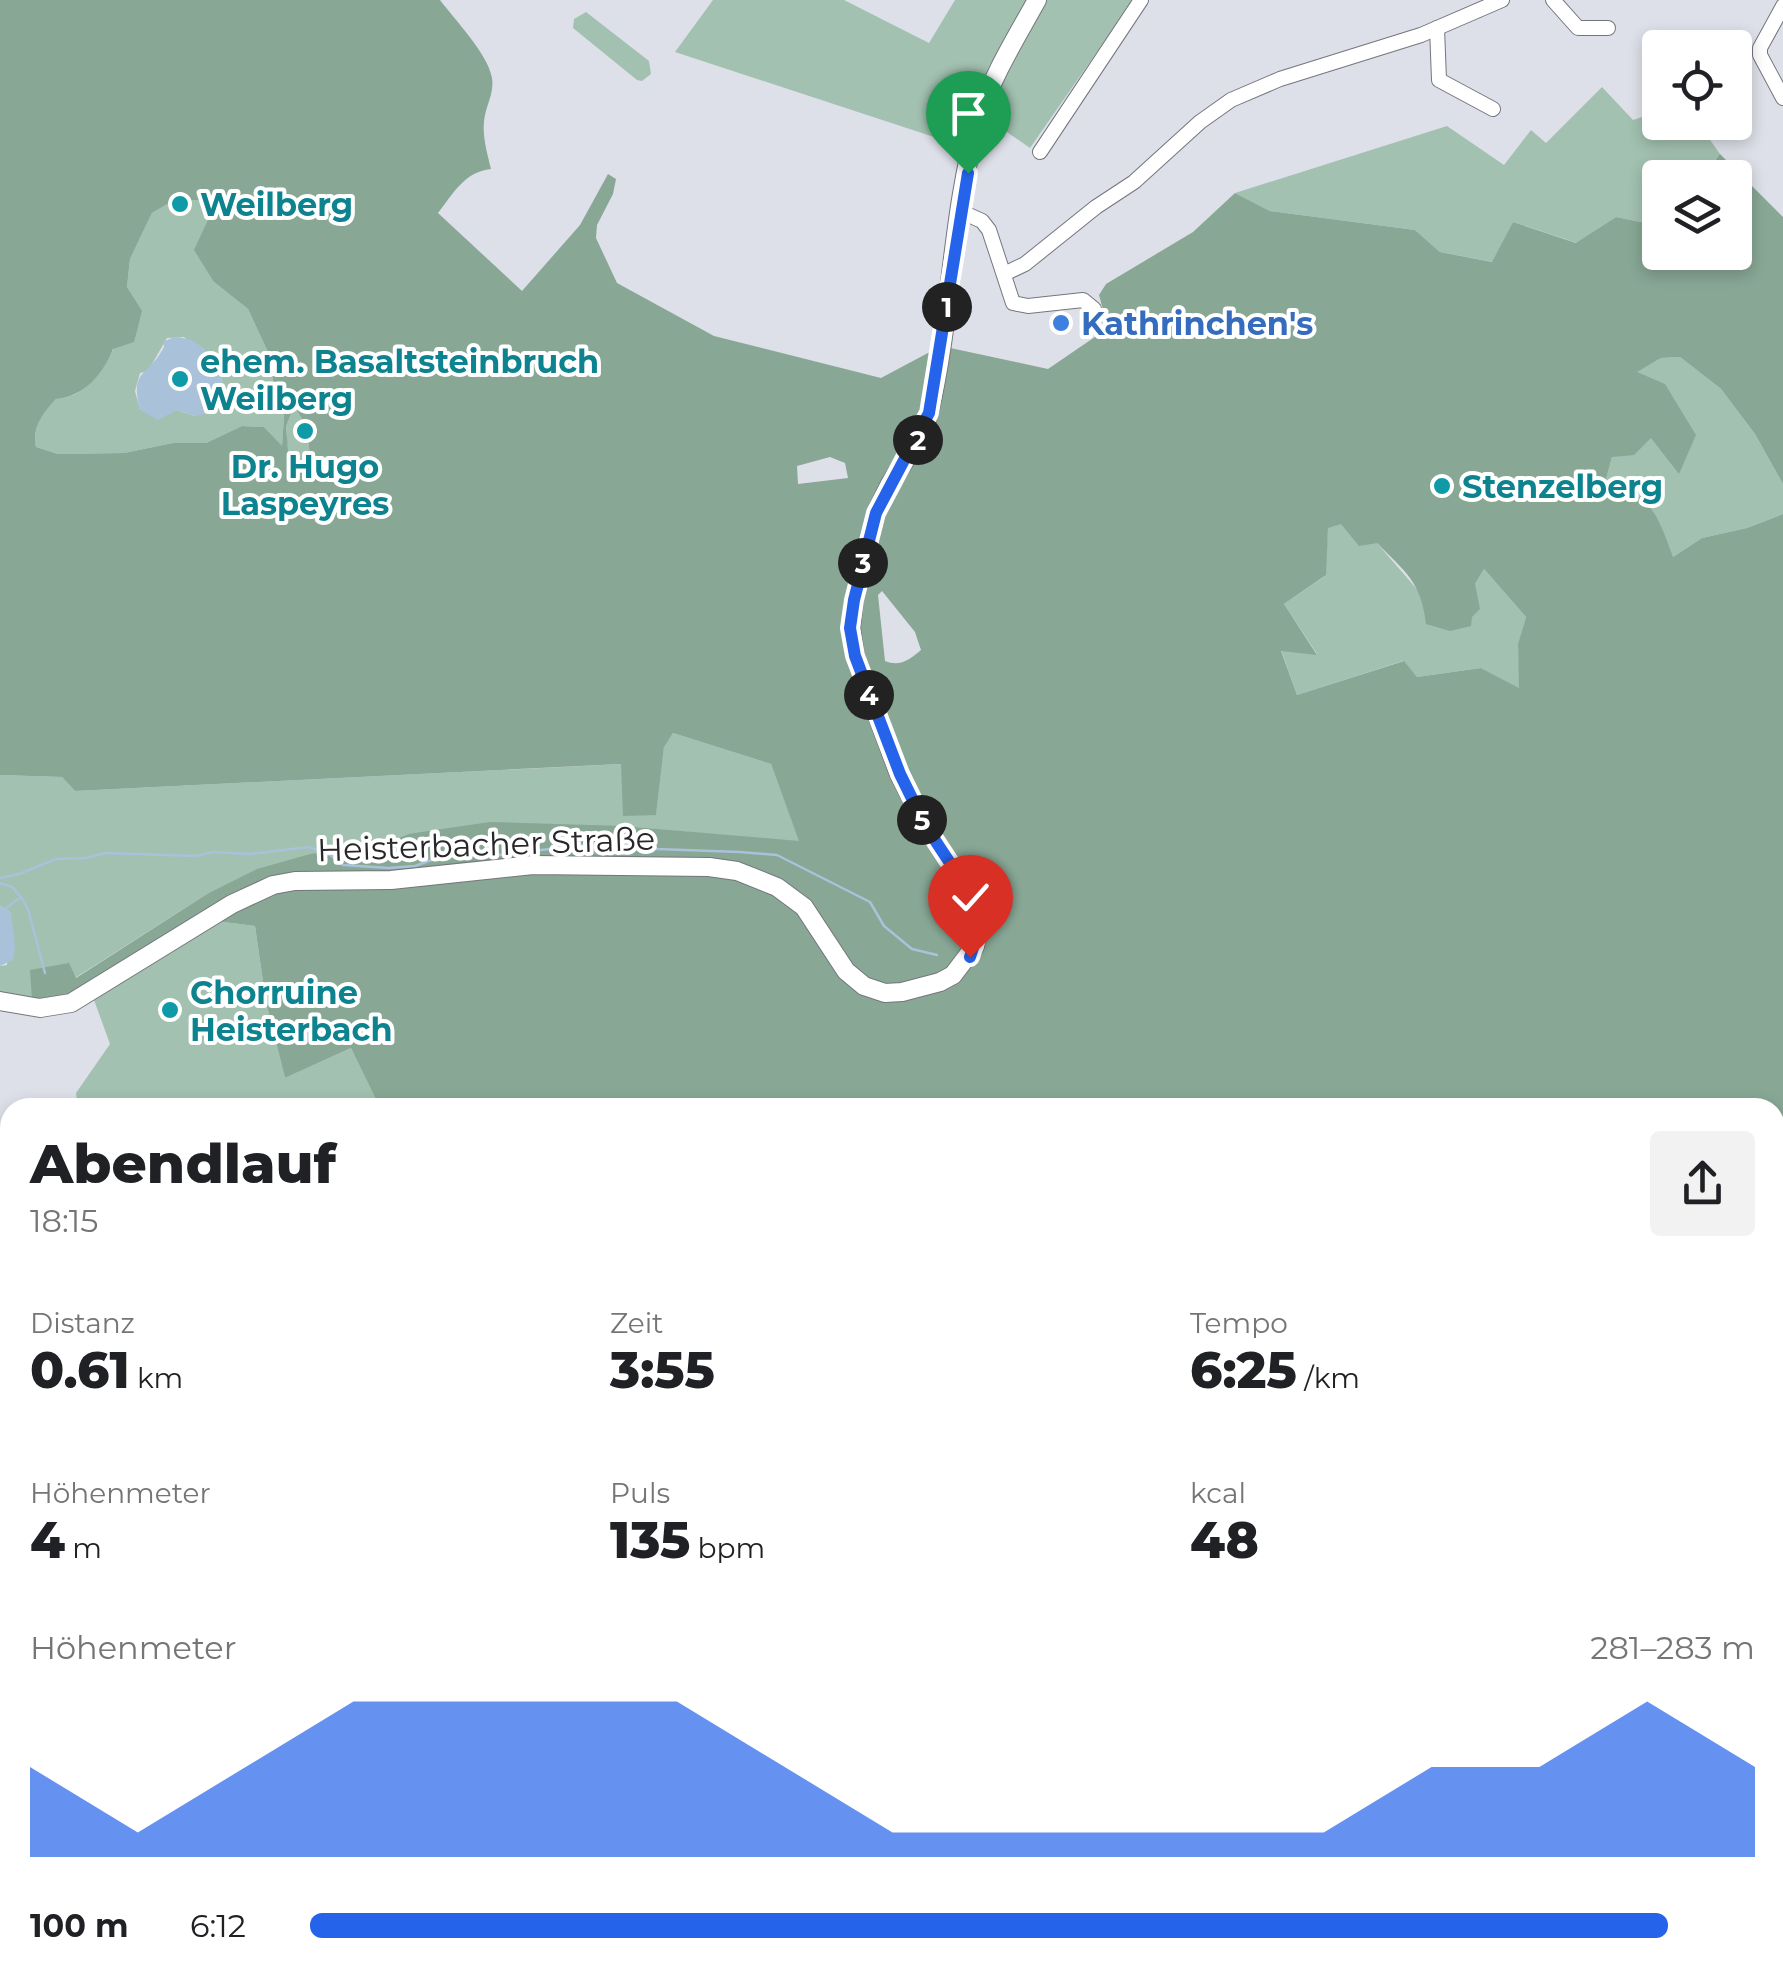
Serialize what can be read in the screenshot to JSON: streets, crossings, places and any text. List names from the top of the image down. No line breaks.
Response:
{"streets":{"main road":["Heisterbacher Straße"]},"places":["Weilberg","Kathrinchen's","ehem. Basaltsteinbruch Weilberg","Dr. Hugo Laspeyres","Stenzelberg","Chorruine Heisterbach"],"page":{"pins":["1","2","3","4","5"],"heading":["Abendlauf","18:15"],"stats":[["Distanz","0.61 km"],["Zeit","3:55"],["Tempo","6:25 /km"],["Höhenmeter","4 m"],["Puls","135 bpm"],["kcal","48"]],"chart":["Höhenmeter","281–283 m"],"list":[{"name":"100 m","note":"6:12"}]}}
